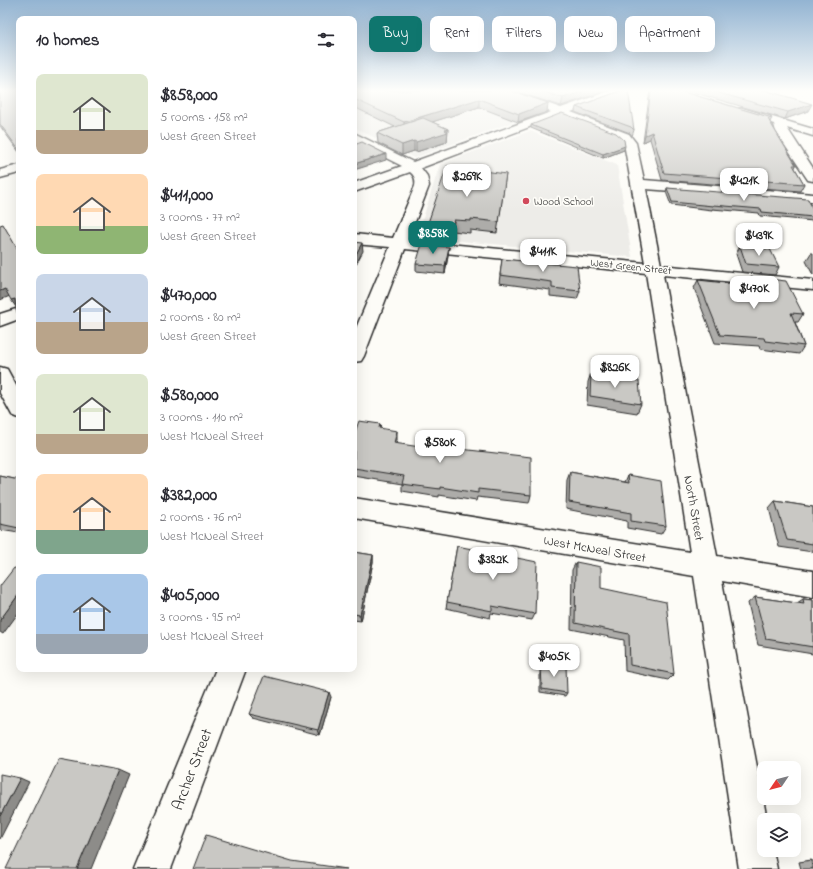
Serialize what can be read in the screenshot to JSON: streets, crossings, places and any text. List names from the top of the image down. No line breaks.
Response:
{"streets":{"street":["West Green Street","North Street","West McNeal Street","Archer Street"]},"crossings":[["West Green Street","North Street"],["North Street","West McNeal Street"]],"places":["Wood School"],"north":"bottom left","page":{"chip":["Buy","Rent","Filters","New","Apartment"],"heading":"10 homes","list":[{"name":"$858,000","note":"5 rooms · 158 m² · West Green Street"},{"name":"$411,000","note":"3 rooms · 77 m² · West Green Street"},{"name":"$470,000","note":"2 rooms · 80 m² · West Green Street"},{"name":"$580,000","note":"3 rooms · 110 m² · West McNeal Street"},{"name":"$382,000","note":"2 rooms · 76 m² · West McNeal Street"},{"name":"$405,000","note":"3 rooms · 95 m² · West McNeal Street"}],"price":["$269K","$421K","$858K","$439K","$411K","$470K","$826K","$580K","$382K","$405K"]}}
